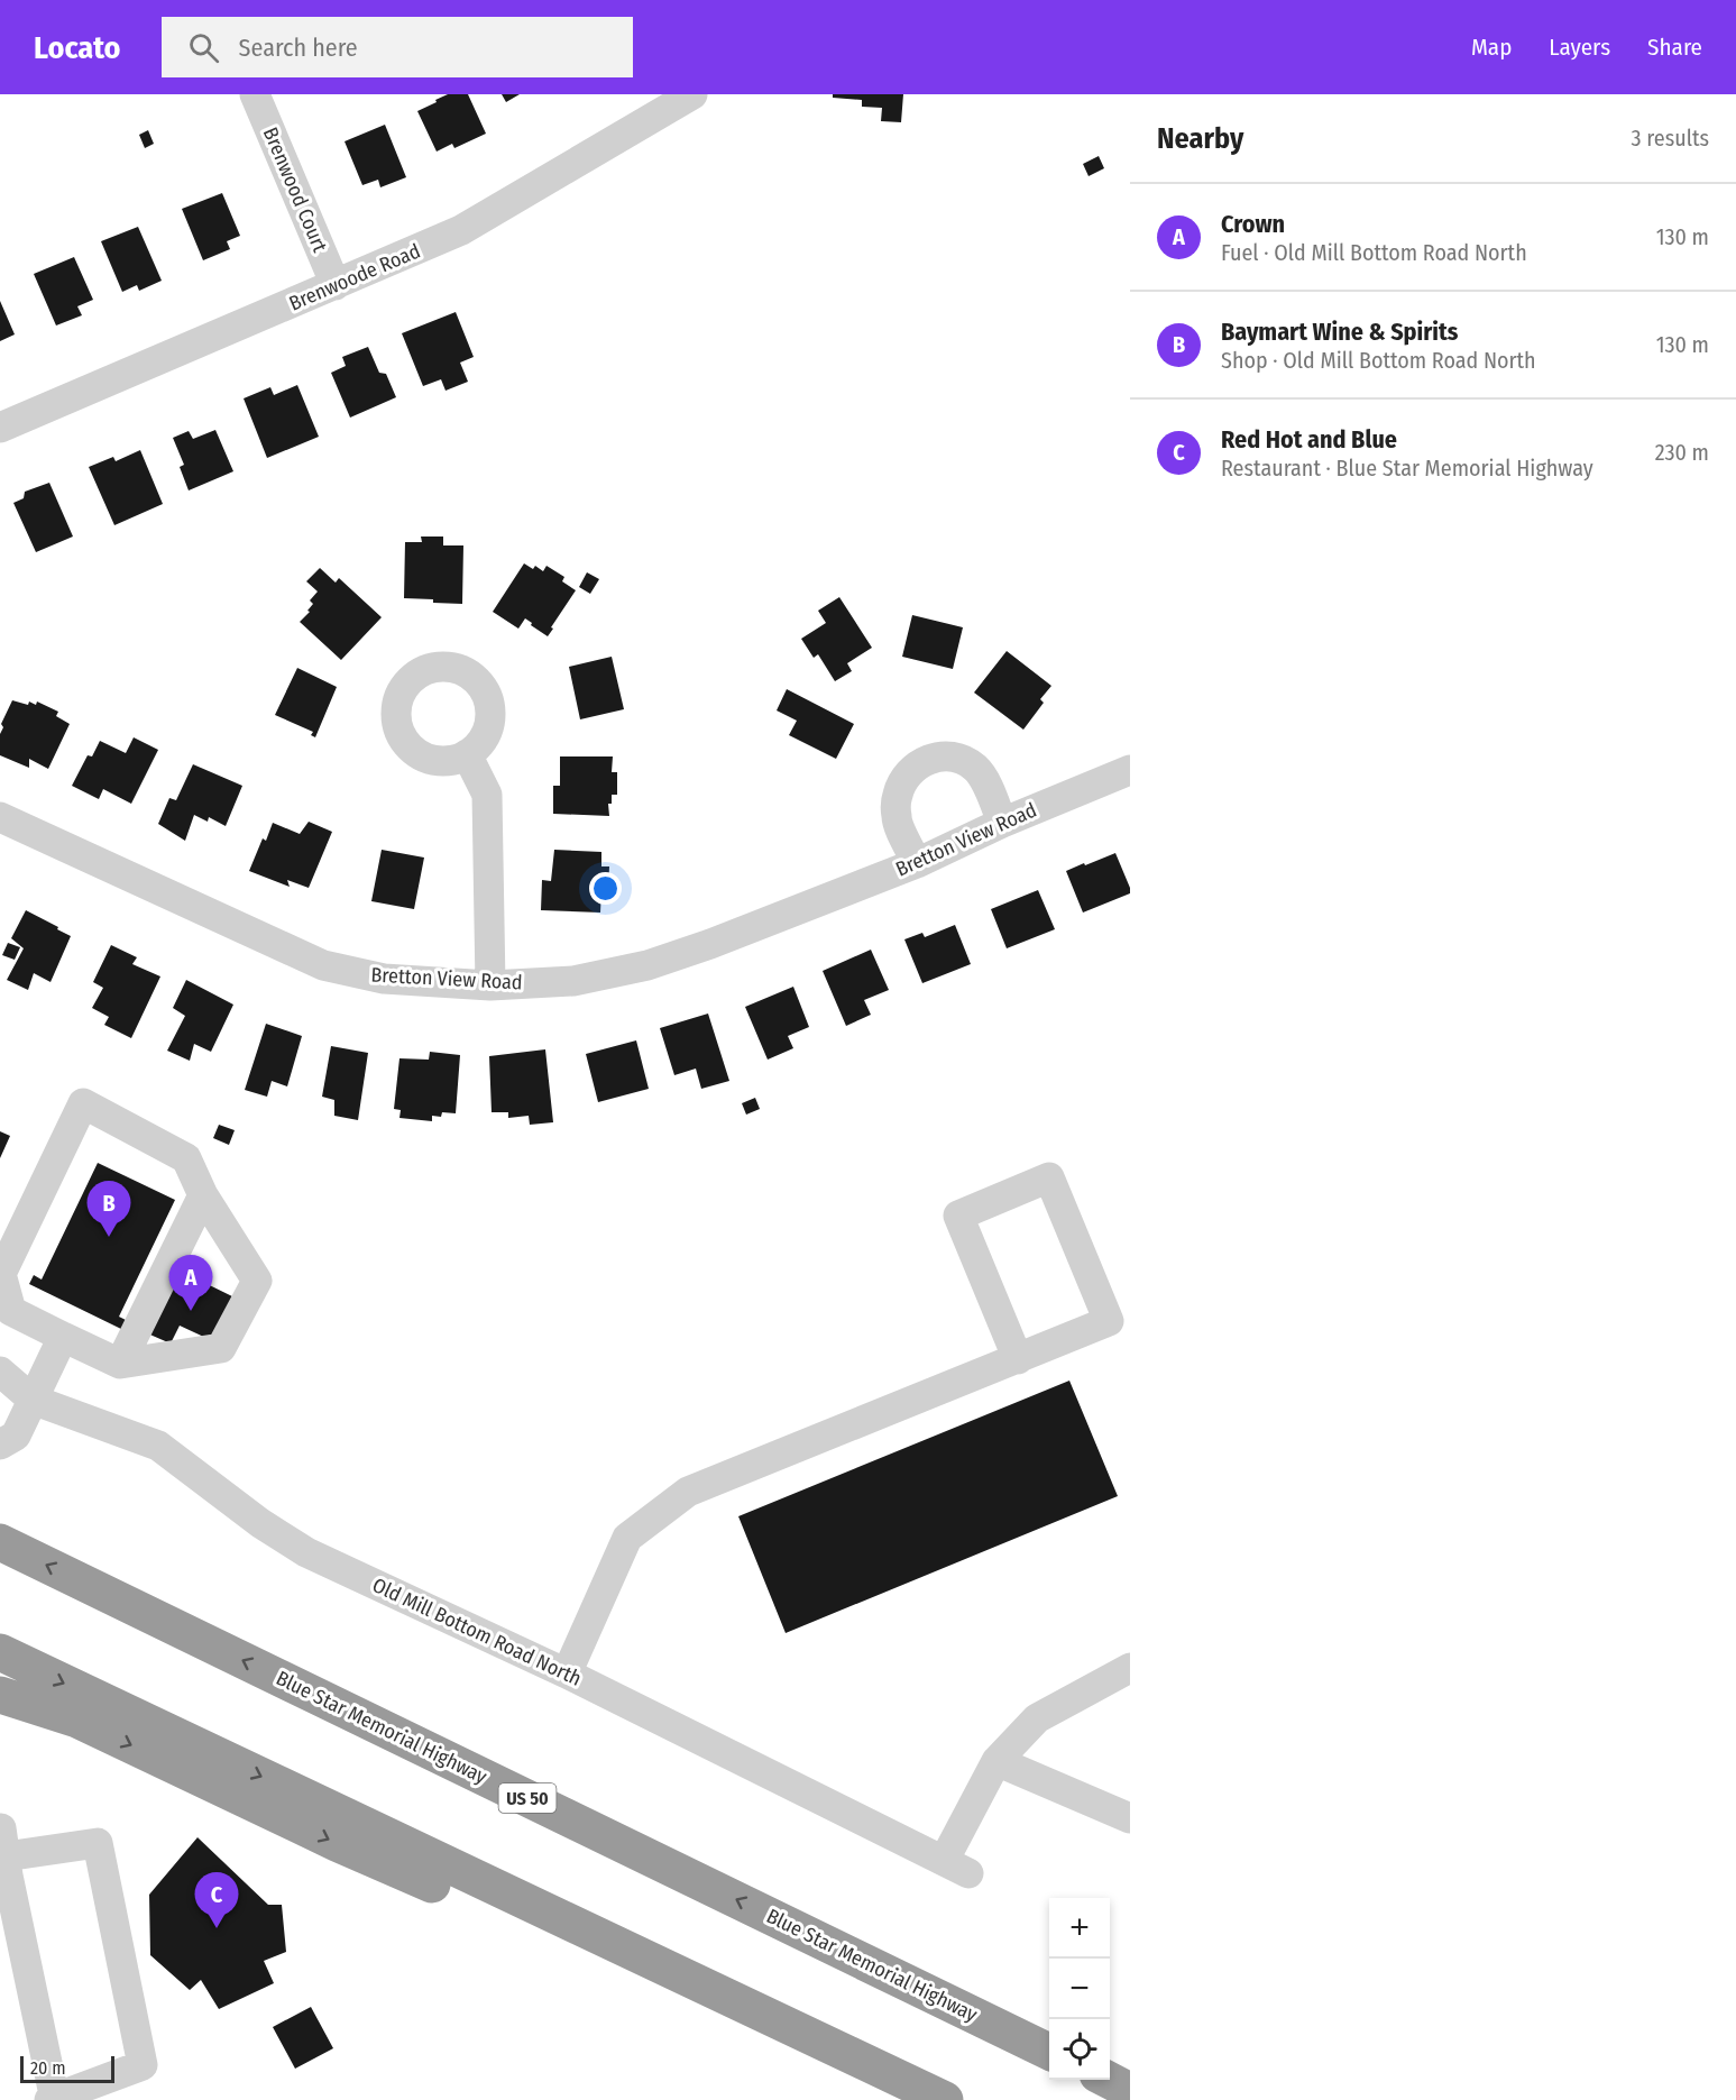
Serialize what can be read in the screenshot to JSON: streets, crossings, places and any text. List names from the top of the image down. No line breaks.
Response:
{"streets":{"highway":["Blue Star Memorial Highway","US 50"],"street":["Brenwood Court","Brenwoode Road","Bretton View Road","Old Mill Bottom Road North"]},"crossings":[["Brenwood Court","Brenwoode Road"]],"scale_bar":"20 m","page":{"header":"Locato","search":"Search here","nav":["Map","Layers","Share"],"heading":["Nearby","3 results"],"list":[{"mark":"A","name":"Crown","note":"Fuel · Old Mill Bottom Road North","value":"130 m"},{"mark":"B","name":"Baymart Wine & Spirits","note":"Shop · Old Mill Bottom Road North","value":"130 m"},{"mark":"C","name":"Red Hot and Blue","note":"Restaurant · Blue Star Memorial Highway","value":"230 m"}],"pins":["B","A","C"],"map_buttons":["+","−"],"scale":"20 m"}}
